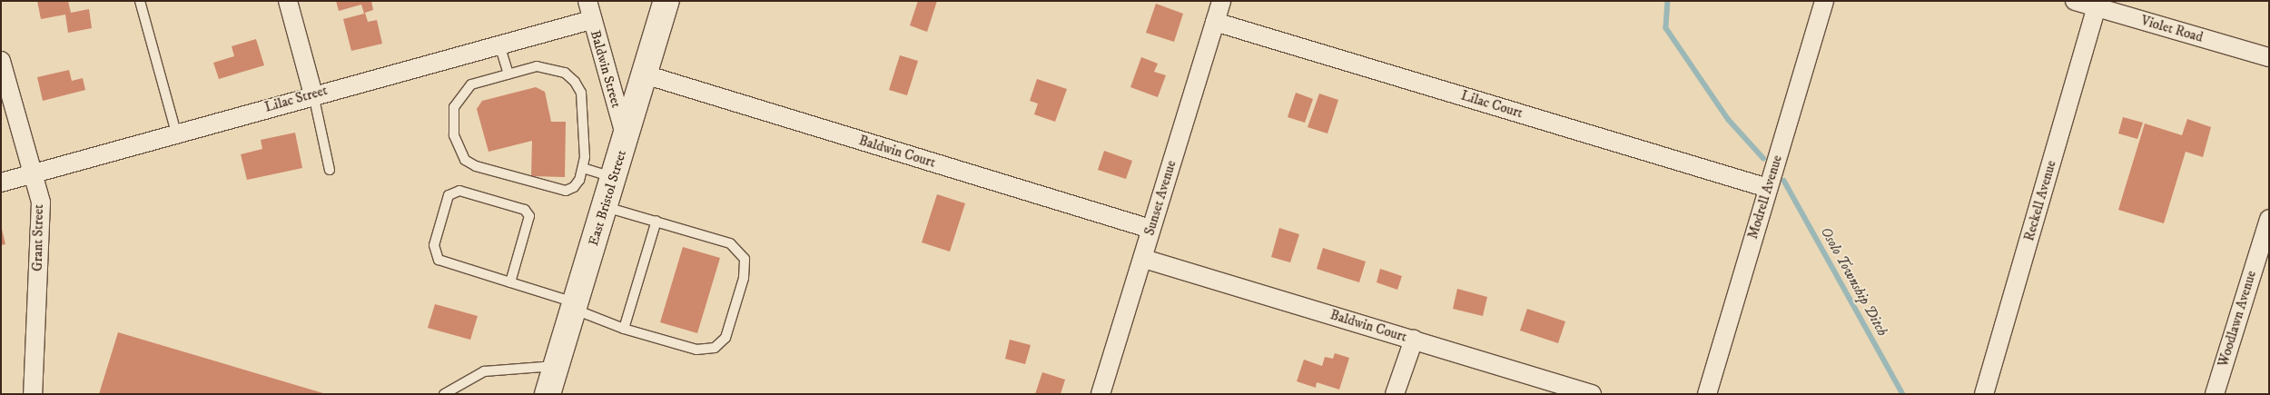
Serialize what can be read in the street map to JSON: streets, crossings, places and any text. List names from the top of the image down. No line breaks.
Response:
{"streets":{"main road":["East Bristol Street"],"street":["Violet Road","Baldwin Street","Lilac Street","Lilac Court","Baldwin Court","Modrell Avenue","Sunset Avenue","Reckell Avenue","Grant Street","Woodlawn Avenue"]},"crossings":[["Violet Road","Reckell Avenue"],["Baldwin Street","Lilac Street"],["Baldwin Street","East Bristol Street"],["Lilac Street","Grant Street"],["Lilac Court","Modrell Avenue"],["Lilac Court","Sunset Avenue"],["Baldwin Court","East Bristol Street"],["Baldwin Court","Sunset Avenue"]],"water":["Osolo Township Ditch"]}
